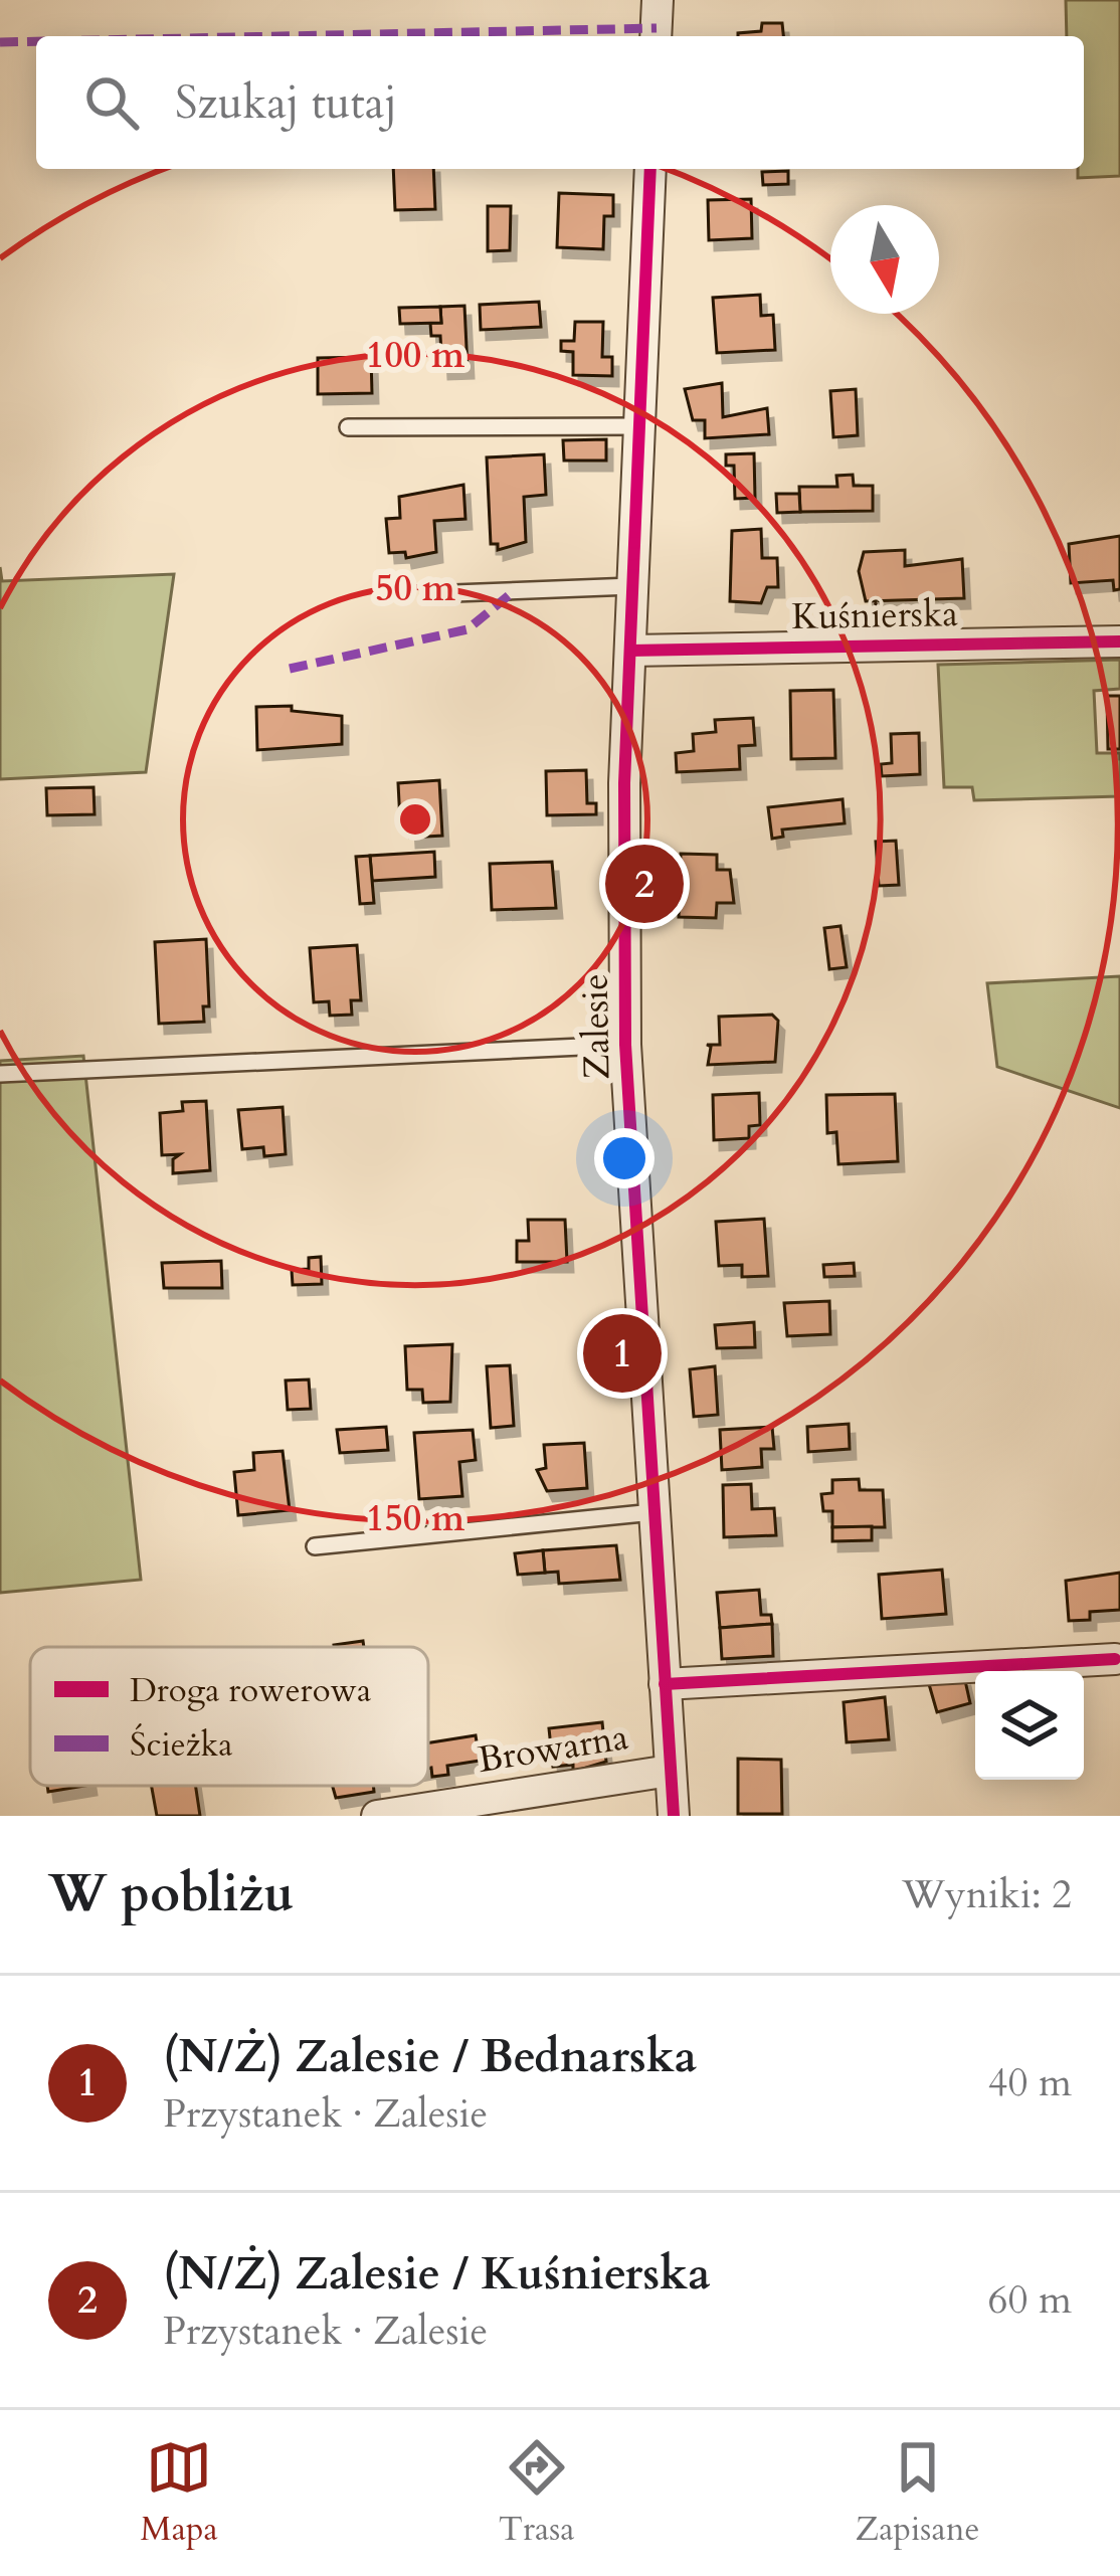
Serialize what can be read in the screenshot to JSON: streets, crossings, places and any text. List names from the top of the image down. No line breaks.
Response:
{"streets":{"street":["Kuśnierska","Zalesie","Browarna"]},"crossings":[["Kuśnierska","Zalesie"],["Zalesie","Browarna"]],"legend":["Droga rowerowa","Ścieżka"],"north":"bottom","page":{"search":"Szukaj tutaj","pins":["2","1"],"heading":["W pobliżu","Wyniki: 2"],"list":[{"mark":"1","name":"(N/Ż) Zalesie / Bednarska","note":"Przystanek · Zalesie","value":"40 m"},{"mark":"2","name":"(N/Ż) Zalesie / Kuśnierska","note":"Przystanek · Zalesie","value":"60 m"}],"nav":["Mapa","Trasa","Zapisane"]},"rings":["100 m","50 m","150 m"]}
